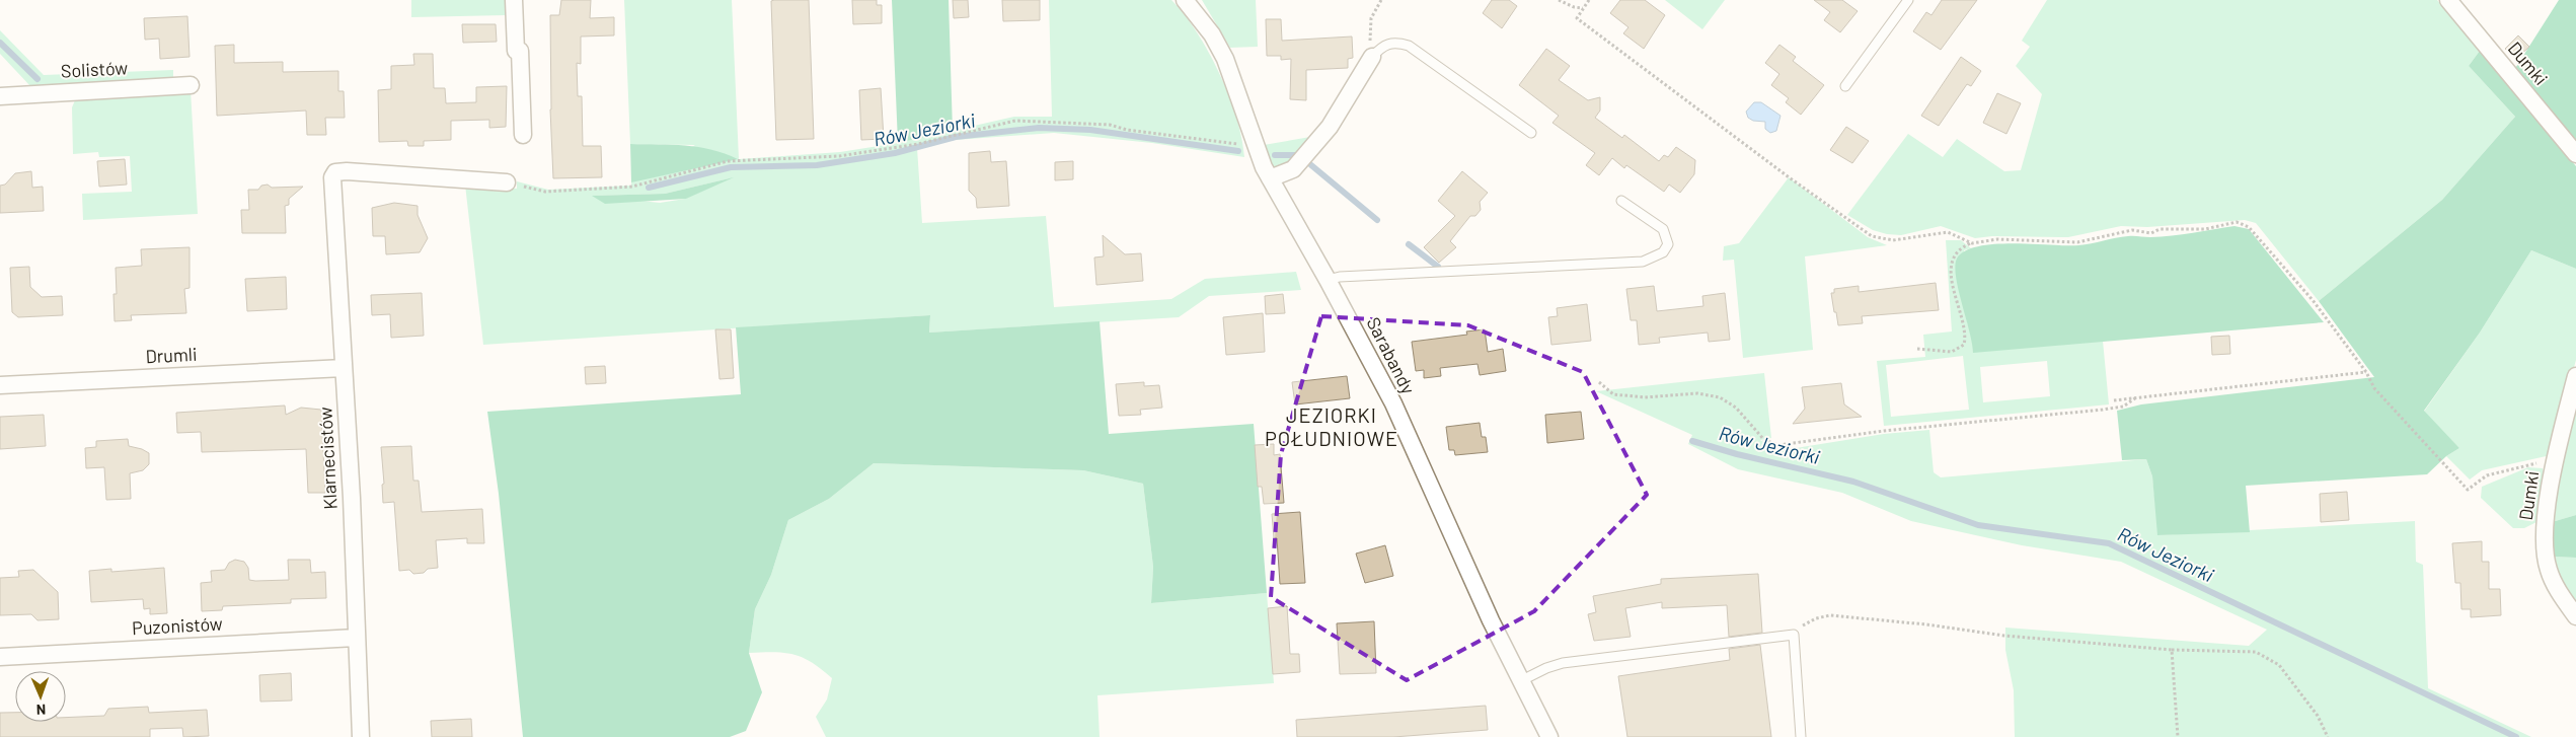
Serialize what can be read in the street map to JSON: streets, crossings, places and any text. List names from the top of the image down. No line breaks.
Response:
{"streets":{"street":["Dumki","Solistów","Drumli","Sarabandy","Klarnecistów","Puzonistów"]},"crossings":[["Drumli","Klarnecistów"],["Klarnecistów","Puzonistów"]],"districts":["JEZIORKI POŁUDNIOWE"],"water":["Rów Jeziorki"],"north":"bottom"}
